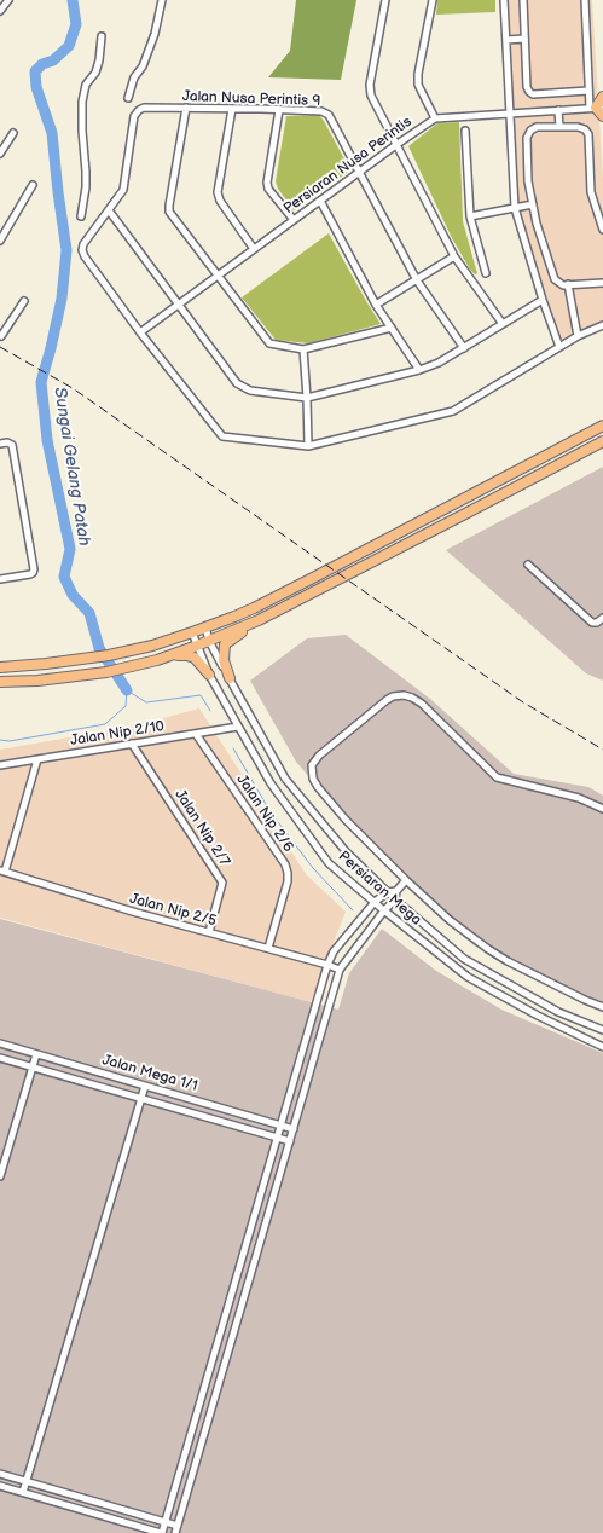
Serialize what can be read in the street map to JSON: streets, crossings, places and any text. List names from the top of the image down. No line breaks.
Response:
{"streets":{"street":["Jalan Nusa Perintis 9","Persiaran Nusa Perintis","Jalan Nip 2/10","Jalan Nip 2/6","Jalan Nip 2/7","Persiaran Mega","Jalan Nip 2/5","Jalan Mega 1/1"]},"crossings":[["Jalan Nusa Perintis 9","Persiaran Nusa Perintis"],["Jalan Nip 2/10","Jalan Nip 2/6"],["Jalan Nip 2/10","Jalan Nip 2/7"],["Jalan Nip 2/10","Persiaran Mega"],["Jalan Nip 2/6","Jalan Nip 2/5"],["Jalan Nip 2/7","Jalan Nip 2/5"]],"water":["Sungai Gelang Patah"]}
